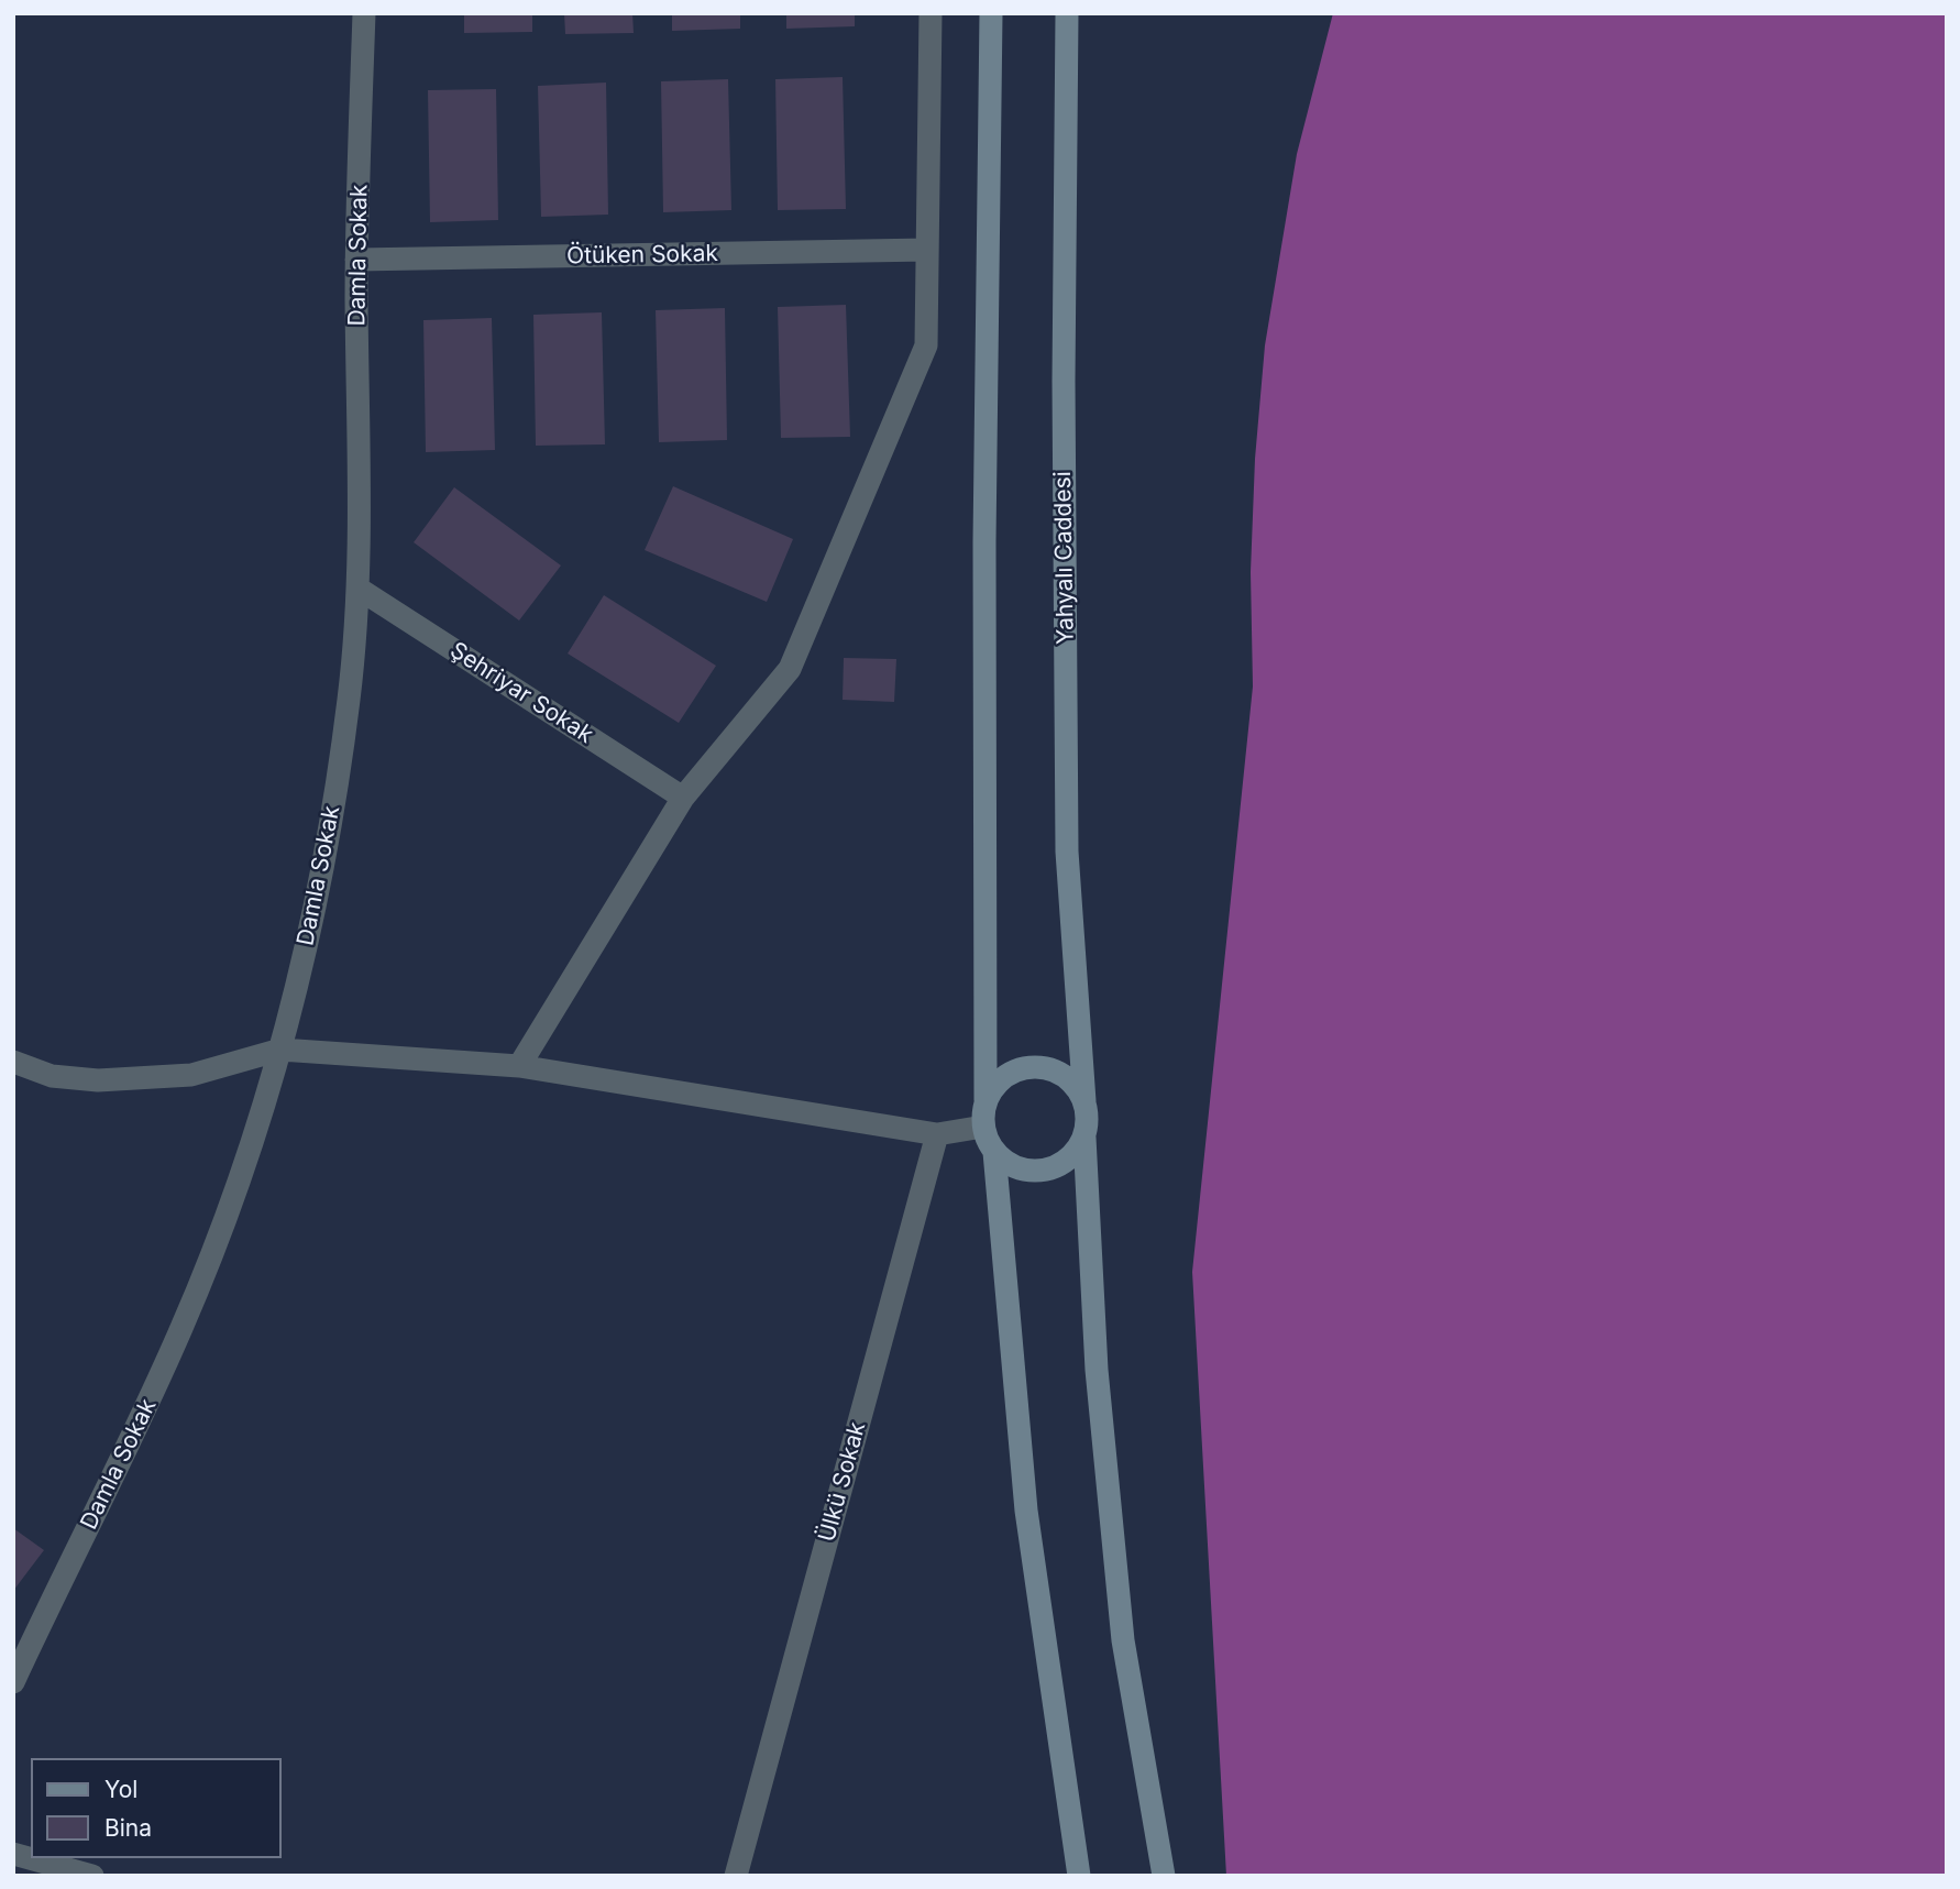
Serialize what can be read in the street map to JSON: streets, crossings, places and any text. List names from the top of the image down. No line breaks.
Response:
{"streets":{"main road":["Yahyalı Caddesi"],"street":["Damla Sokak","Ötüken Sokak","Şehriyar Sokak","Ülkü Sokak"]},"crossings":[["Damla Sokak","Ötüken Sokak"],["Damla Sokak","Şehriyar Sokak"]],"legend":["Yol","Bina"]}
